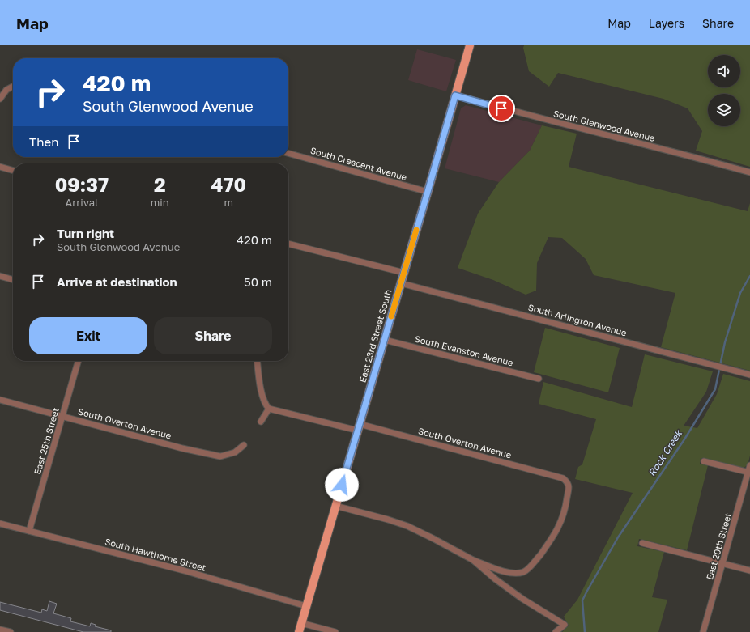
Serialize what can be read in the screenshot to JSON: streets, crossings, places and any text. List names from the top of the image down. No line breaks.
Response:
{"streets":{"main road":["East 23rd Street South"],"street":["South Glenwood Avenue","South Crescent Avenue","South Arlington Avenue","South Evanston Avenue","South Overton Avenue","East 25th Street","East 20th Street","South Hawthorne Street"]},"crossings":[["South Glenwood Avenue","East 23rd Street South"],["South Crescent Avenue","East 23rd Street South"],["South Arlington Avenue","East 23rd Street South"],["East 23rd Street South","South Evanston Avenue"],["East 23rd Street South","South Overton Avenue"],["East 23rd Street South","South Hawthorne Street"],["South Overton Avenue","East 25th Street"],["East 25th Street","South Hawthorne Street"]],"water":["Rock Creek"],"page":{"header":"Map","nav":["Map","Layers","Share"],"turn":["420 m","South Glenwood Avenue"],"then":"Then","eta":["09:37","Arrival","2","min","470","m"],"list":[{"name":"Turn right","note":"South Glenwood Avenue","value":"420 m"},{"name":"Arrive at destination","value":"50 m"}],"buttons":["Exit","Share"]}}
